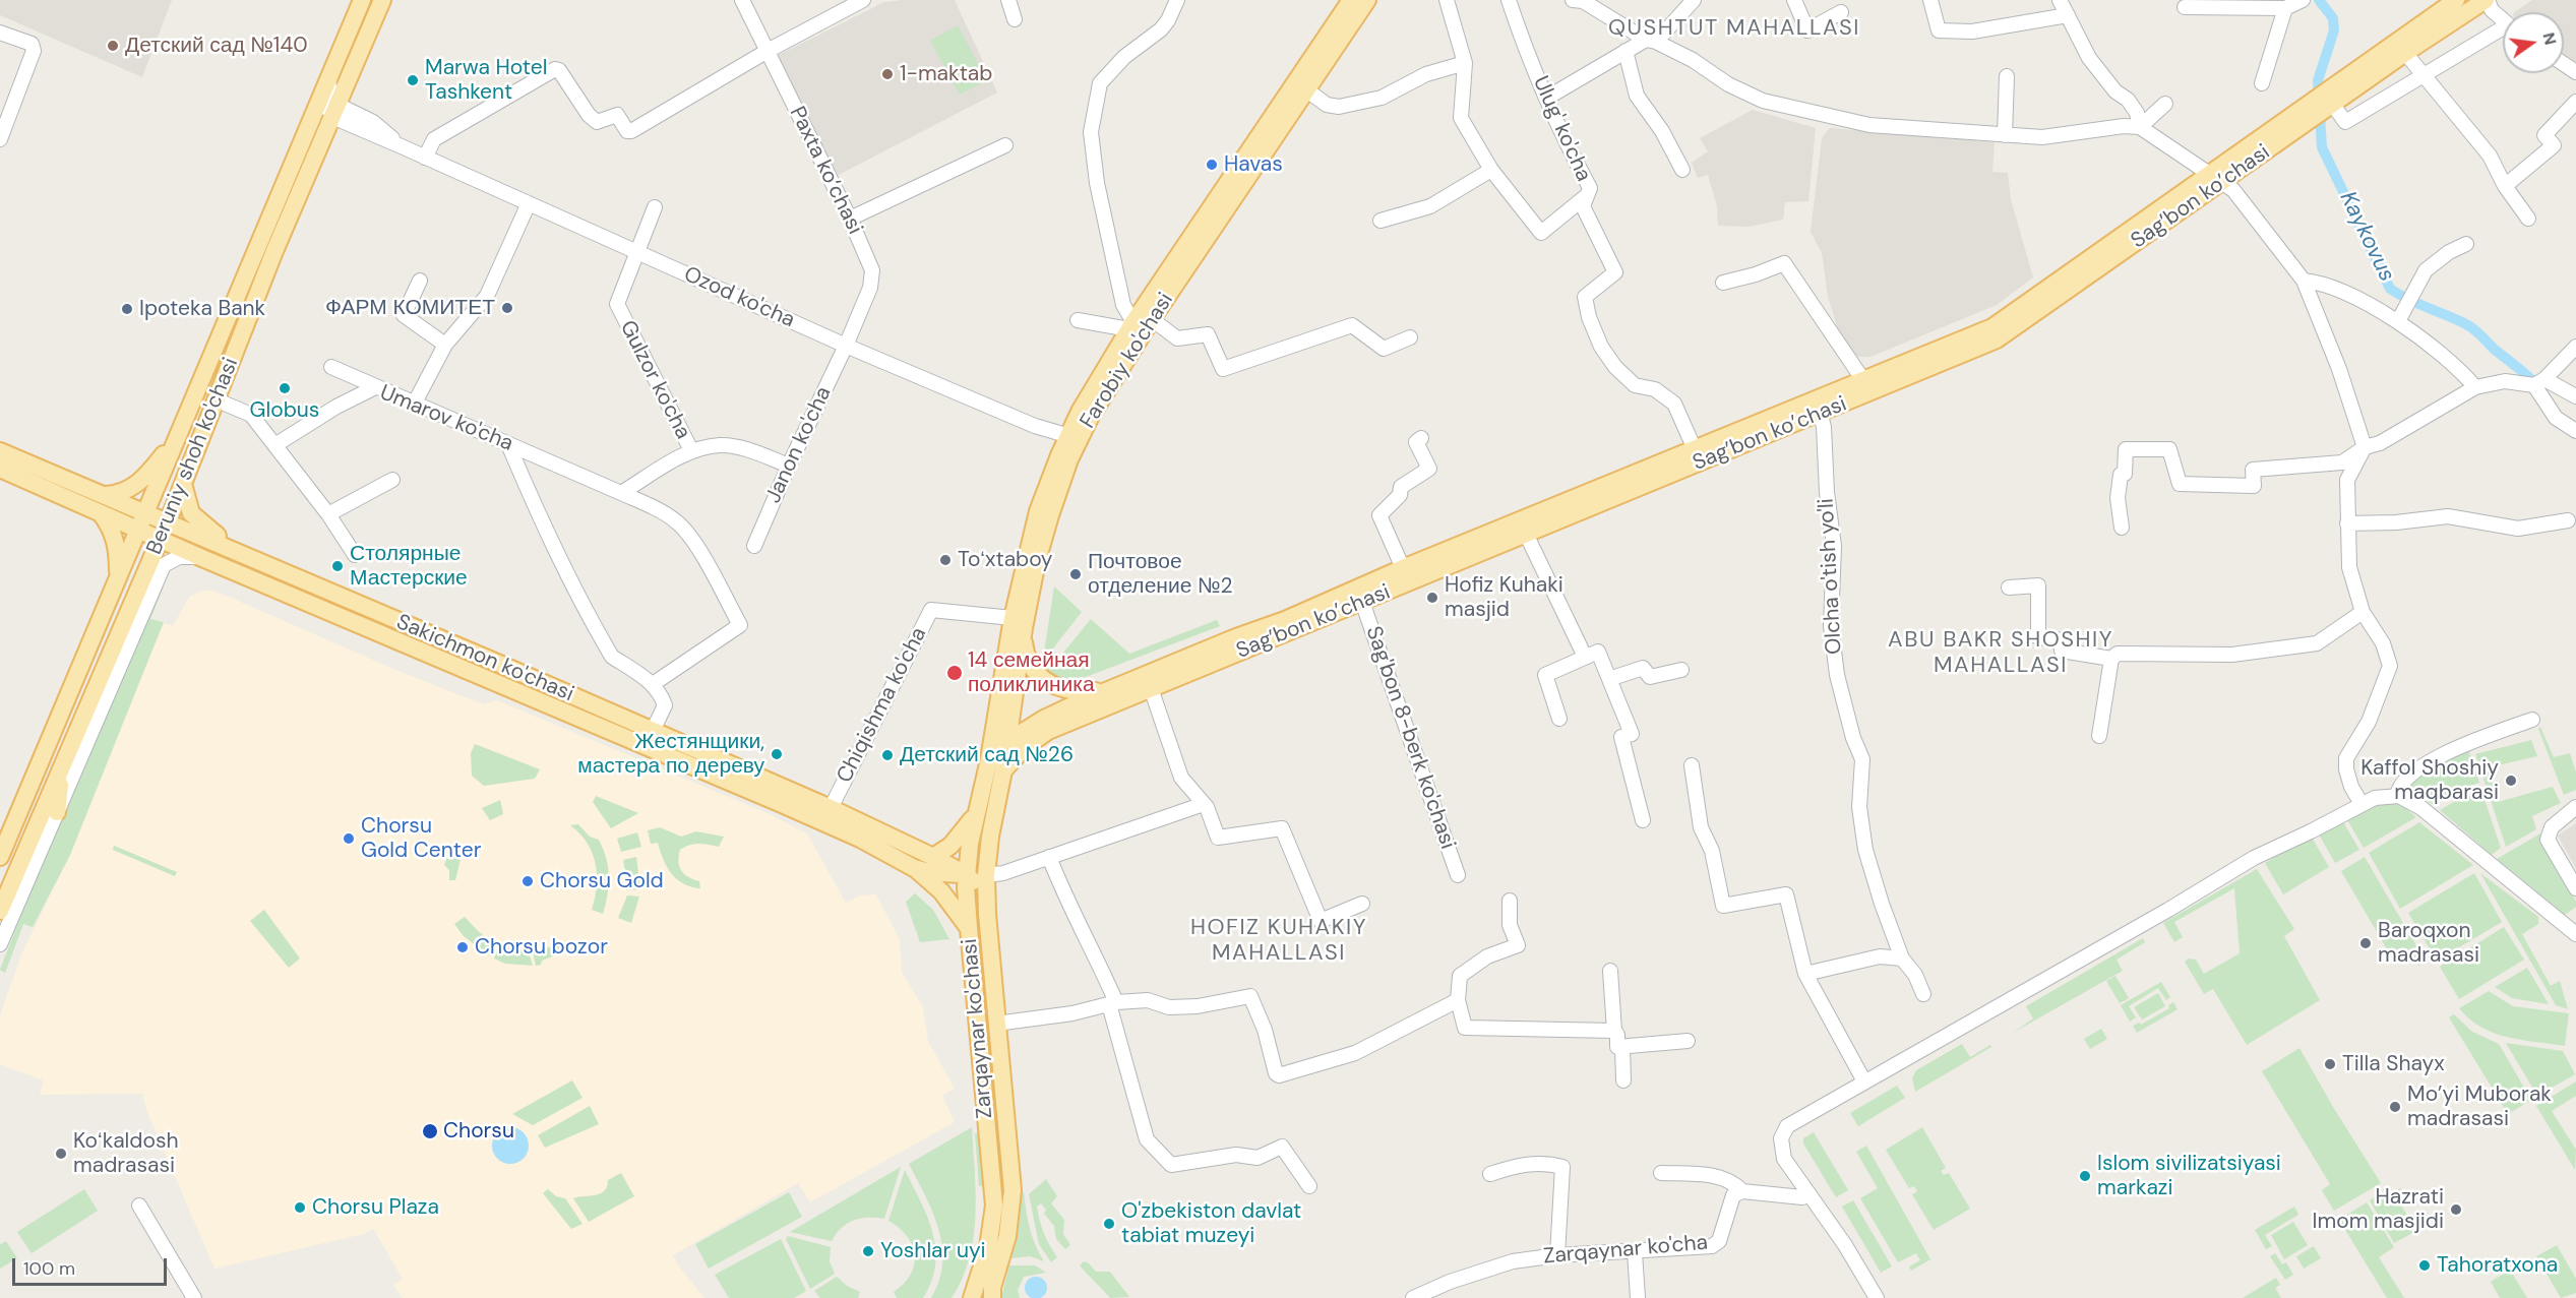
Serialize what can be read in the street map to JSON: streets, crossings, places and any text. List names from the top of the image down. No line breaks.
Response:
{"streets":{"main road":["Sag’bon ko’chasi","Farobiy ko'chasi","Beruniy shoh ko'chasi","Sakichmon ko'chasi","Zarqaynar ko'chasi"],"street":["Ulug' ko'cha","Paxta ko‘chasi","Ozod ko'cha","Gulzor ko'cha","Umarov ko'cha","Janon ko'cha","Olcha o'tish yo'li","Chiqishma ko'cha","Sag'bon 8-berk ko'chasi","Zarqaynar ko'cha"]},"crossings":[["Ulug' ko'cha","Sag’bon ko’chasi"],["Paxta ko‘chasi","Ozod ko'cha"],["Paxta ko‘chasi","Janon ko'cha"],["Sag’bon ko’chasi","Farobiy ko'chasi"],["Sag’bon ko’chasi","Olcha o'tish yo'li"],["Sag’bon ko’chasi","Sag'bon 8-berk ko'chasi"],["Sag’bon ko’chasi","Zarqaynar ko'chasi"],["Ozod ko'cha","Farobiy ko'chasi"],["Ozod ko'cha","Gulzor ko'cha"],["Ozod ko'cha","Janon ko'cha"],["Ozod ko'cha","Beruniy shoh ko'chasi"],["Farobiy ko'chasi","Chiqishma ko'cha"],["Farobiy ko'chasi","Zarqaynar ko'chasi"],["Beruniy shoh ko'chasi","Sakichmon ko'chasi"],["Sakichmon ko'chasi","Chiqishma ko'cha"],["Sakichmon ko'chasi","Zarqaynar ko'chasi"]],"districts":["QUSHTUT MAHALLASI","ABU BAKR SHOSHIY MAHALLASI","HOFIZ KUHAKIY MAHALLASI"],"water":["Kaykovus"],"places":["Детский сад №140","1-maktab","Marwa Hotel Tashkent","Havas","ФАРМ КОМИТЕТ","Ipoteka Bank","Globus","Toʻxtaboy","Столярные Мастерские","Почтовое отделение №2","Hofiz Kuhaki masjid","14 семейная поликлиника","Жестянщики, мастера по дереву","Детский сад №26","Kaffol Shoshiy maqbarasi","Chorsu Gold Center","Chorsu Gold","Baroqxon madrasasi","Chorsu bozor","Tilla Shayx","Mo’yi Muborak madrasasi","Chorsu","Koʻkaldosh madrasasi","Islom sivilizatsiyasi markazi","Chorsu Plaza","Hazrati Imom masjidi","O'zbekiston davlat tabiat muzeyi","Yoshlar uyi","Tahoratxona"],"scale_bar":"100 m","north":"right"}
